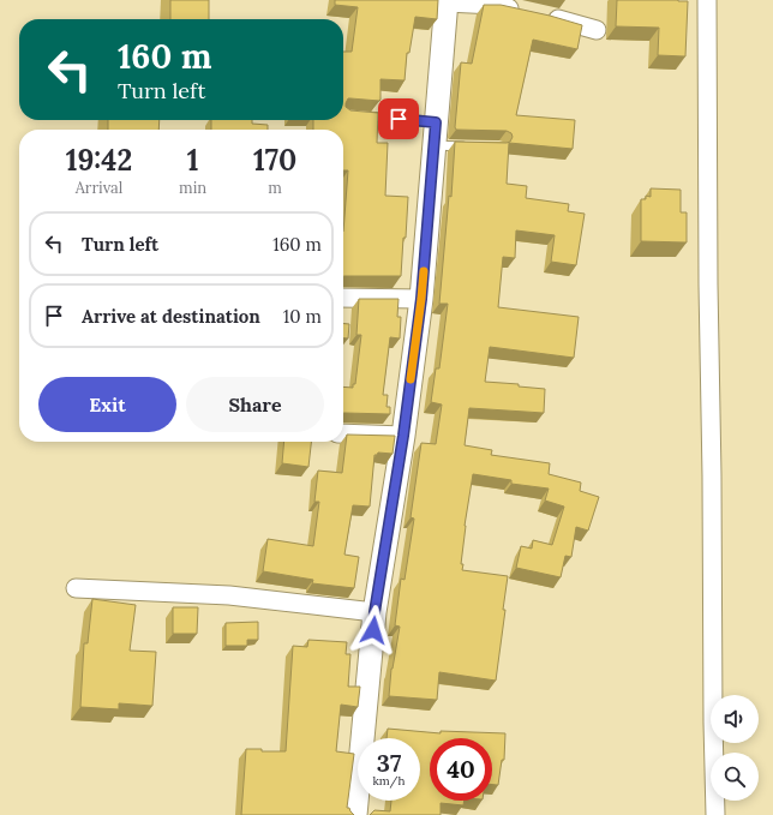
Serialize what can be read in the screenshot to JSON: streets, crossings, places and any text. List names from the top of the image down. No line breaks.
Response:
{"page":{"turn":["160 m","Turn left"],"eta":["19:42","Arrival","1","min","170","m"],"list":[{"name":"Turn left","value":"160 m"},{"name":"Arrive at destination","value":"10 m"}],"buttons":["Exit","Share"],"speed":"37 km/h","limit":"40"}}
